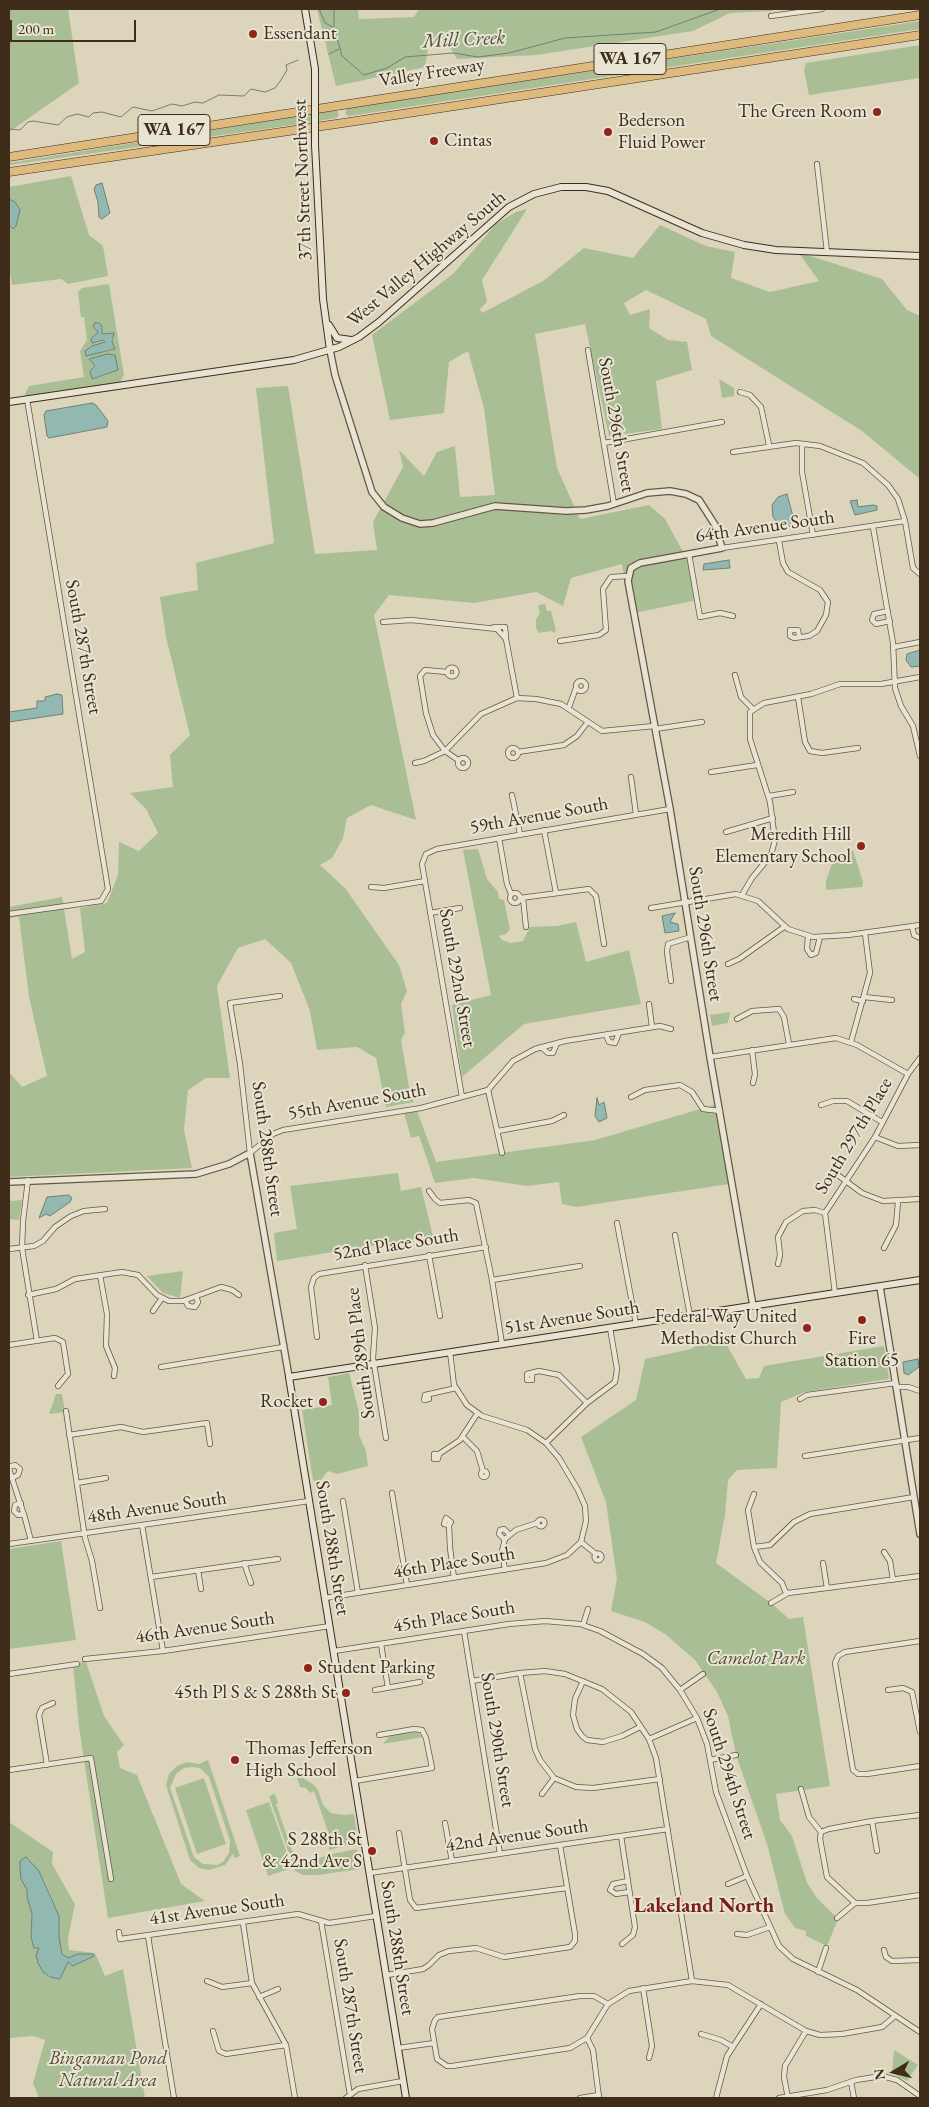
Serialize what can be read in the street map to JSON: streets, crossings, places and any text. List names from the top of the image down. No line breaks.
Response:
{"streets":{"highway":["WA 167","Valley Freeway"],"main road":["37th Street Northwest","West Valley Highway South","South 288th Street","51st Avenue South"],"street":["South 296th Street","64th Avenue South","South 287th Street","59th Avenue South","South 292nd Street","55th Avenue South","South 297th Place","52nd Place South","South 289th Place","48th Avenue South","46th Place South","45th Place South","46th Avenue South","South 290th Street","South 294th Street","42nd Avenue South","41st Avenue South"]},"crossings":[["37th Street Northwest","West Valley Highway South"],["West Valley Highway South","South 287th Street"],["South 296th Street","64th Avenue South"],["South 296th Street","59th Avenue South"],["South 296th Street","51st Avenue South"],["South 287th Street","41st Avenue South"],["59th Avenue South","South 292nd Street"],["South 292nd Street","55th Avenue South"],["55th Avenue South","South 288th Street"],["South 297th Place","51st Avenue South"],["South 288th Street","51st Avenue South"],["South 288th Street","48th Avenue South"],["South 288th Street","46th Place South"],["South 288th Street","45th Place South"],["South 288th Street","46th Avenue South"],["South 288th Street","42nd Avenue South"],["South 288th Street","41st Avenue South"],["52nd Place South","South 289th Place"],["51st Avenue South","South 289th Place"],["45th Place South","South 290th Street"],["45th Place South","South 294th Street"],["South 290th Street","42nd Avenue South"]],"districts":["Lakeland North"],"water":["Mill Creek"],"parks":["Camelot Park","Bingaman Pond Natural Area"],"places":["Essendant","The Green Room","Bederson Fluid Power","Cintas","Meredith Hill Elementary School","Fire Station 65","Federal Way United Methodist Church","Rocket","Student Parking","45th Pl S & S 288th St","Thomas Jefferson High School","S 288th St & 42nd Ave S"],"scale_bar":"200 m","north":"left"}
